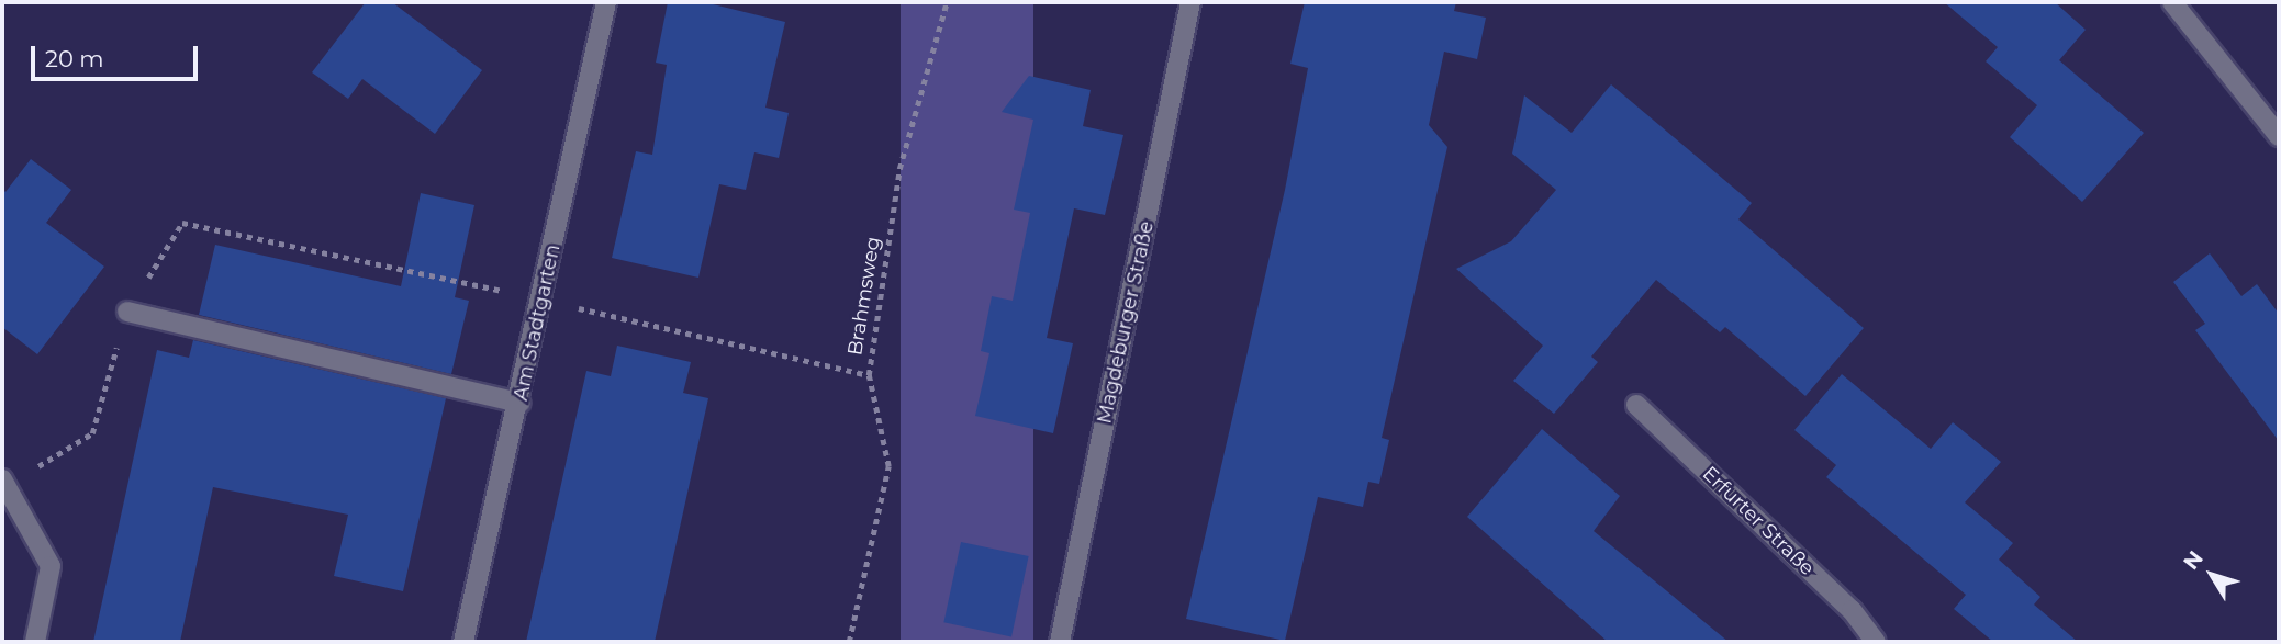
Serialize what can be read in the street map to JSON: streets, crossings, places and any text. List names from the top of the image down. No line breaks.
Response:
{"streets":{"street":["Am Stadtgarten","Magdeburger Straße","Erfurter Straße"],"path":["Brahmsweg"]},"scale_bar":"20 m","north":"top left"}
